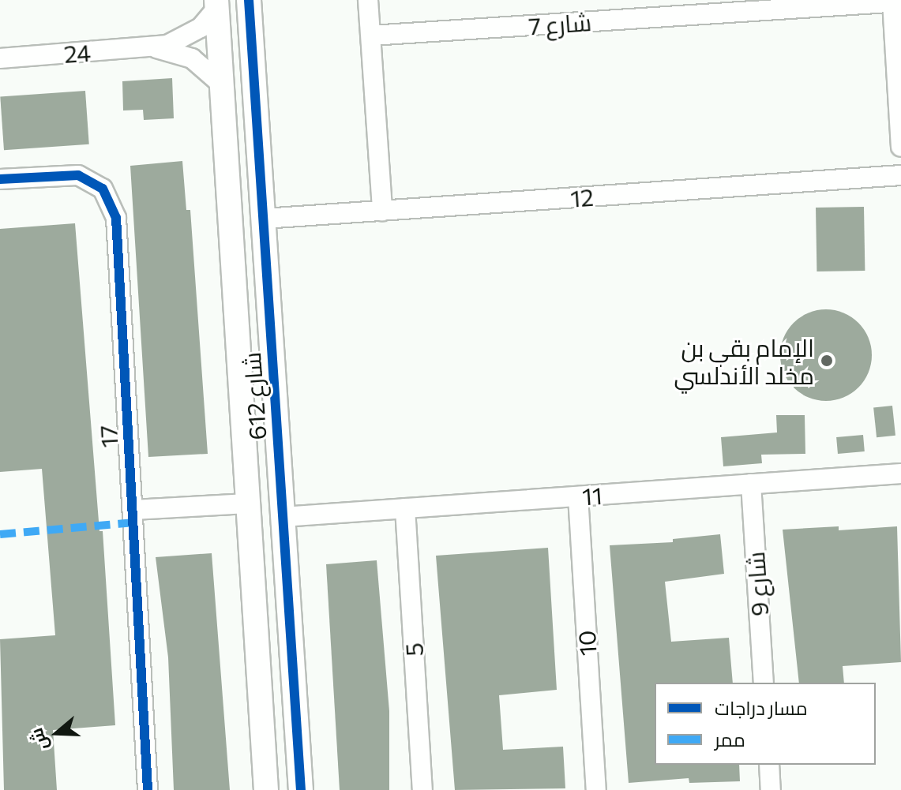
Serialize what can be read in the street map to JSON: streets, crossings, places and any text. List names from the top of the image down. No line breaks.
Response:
{"streets":{"street":["شارع 7","24","12","شارع 612","17","11","شارع 9","10","5"]},"crossings":[["24","شارع 612"],["12","شارع 612"],["شارع 612","11"],["11","شارع 9"],["11","10"],["11","5"]],"places":["الإمام بقي بن مخلد الأندلسي"],"legend":["مسار دراجات","ممر"],"north":"left"}
